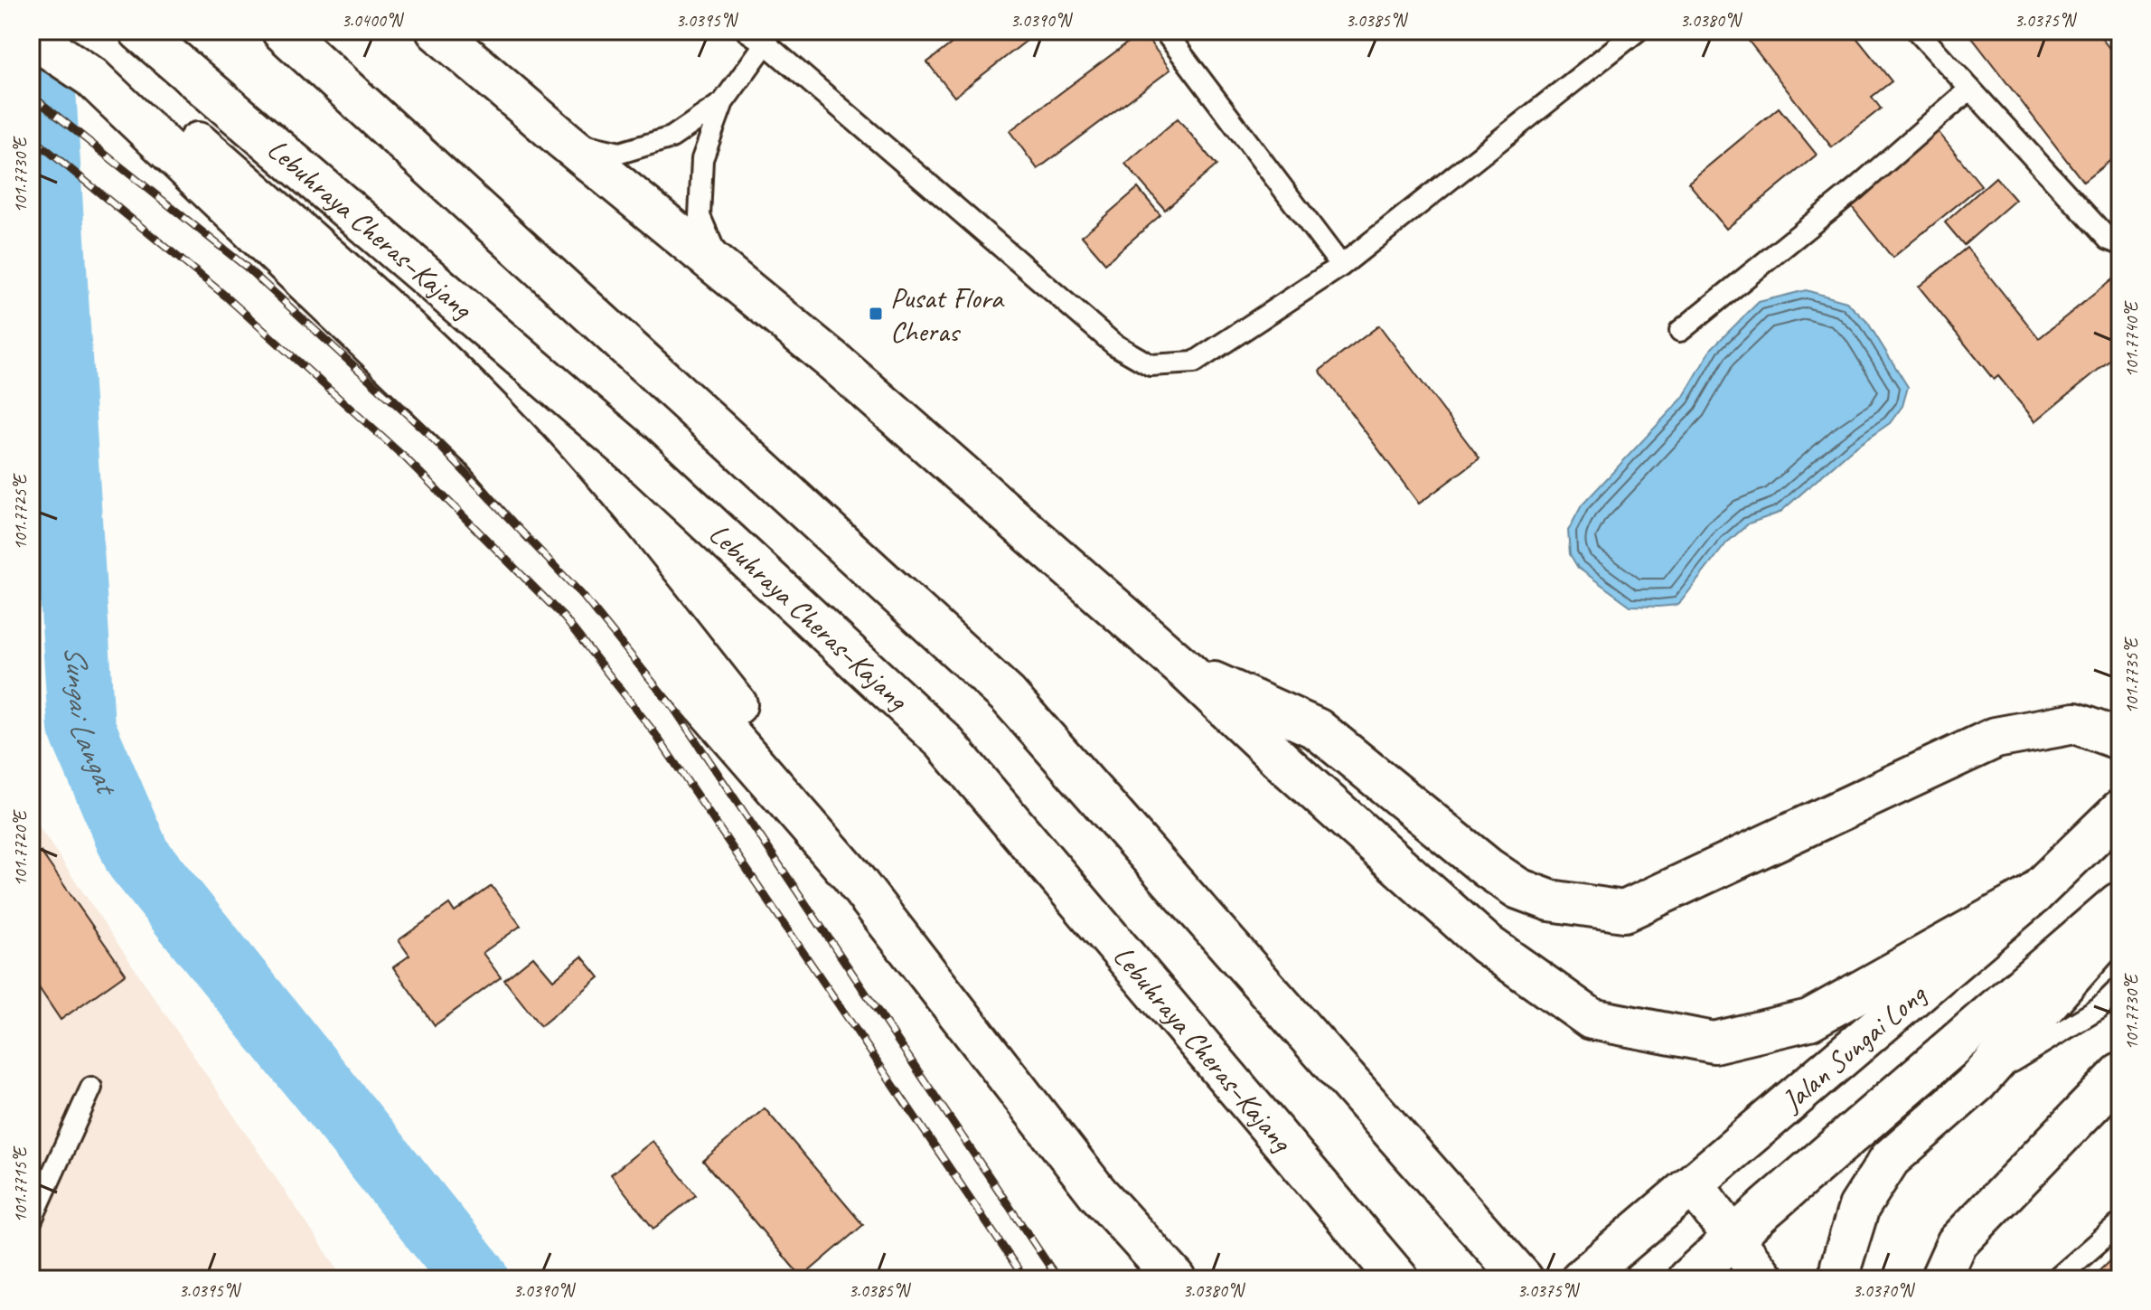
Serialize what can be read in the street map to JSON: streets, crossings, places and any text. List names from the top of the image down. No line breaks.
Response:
{"streets":{"main road":["Lebuhraya Cheras–Kajang","Jalan Sungai Long"]},"water":["Sungai Langat"],"places":{"transit":["Pusat Flora Cheras"]},"coordinates":["3.0400°N","3.0395°N","3.0390°N","3.0385°N","3.0380°N","3.0375°N","101.7730°E","101.7740°E","101.7725°E","101.7735°E","101.7720°E","101.7715°E","3.0370°N"]}
